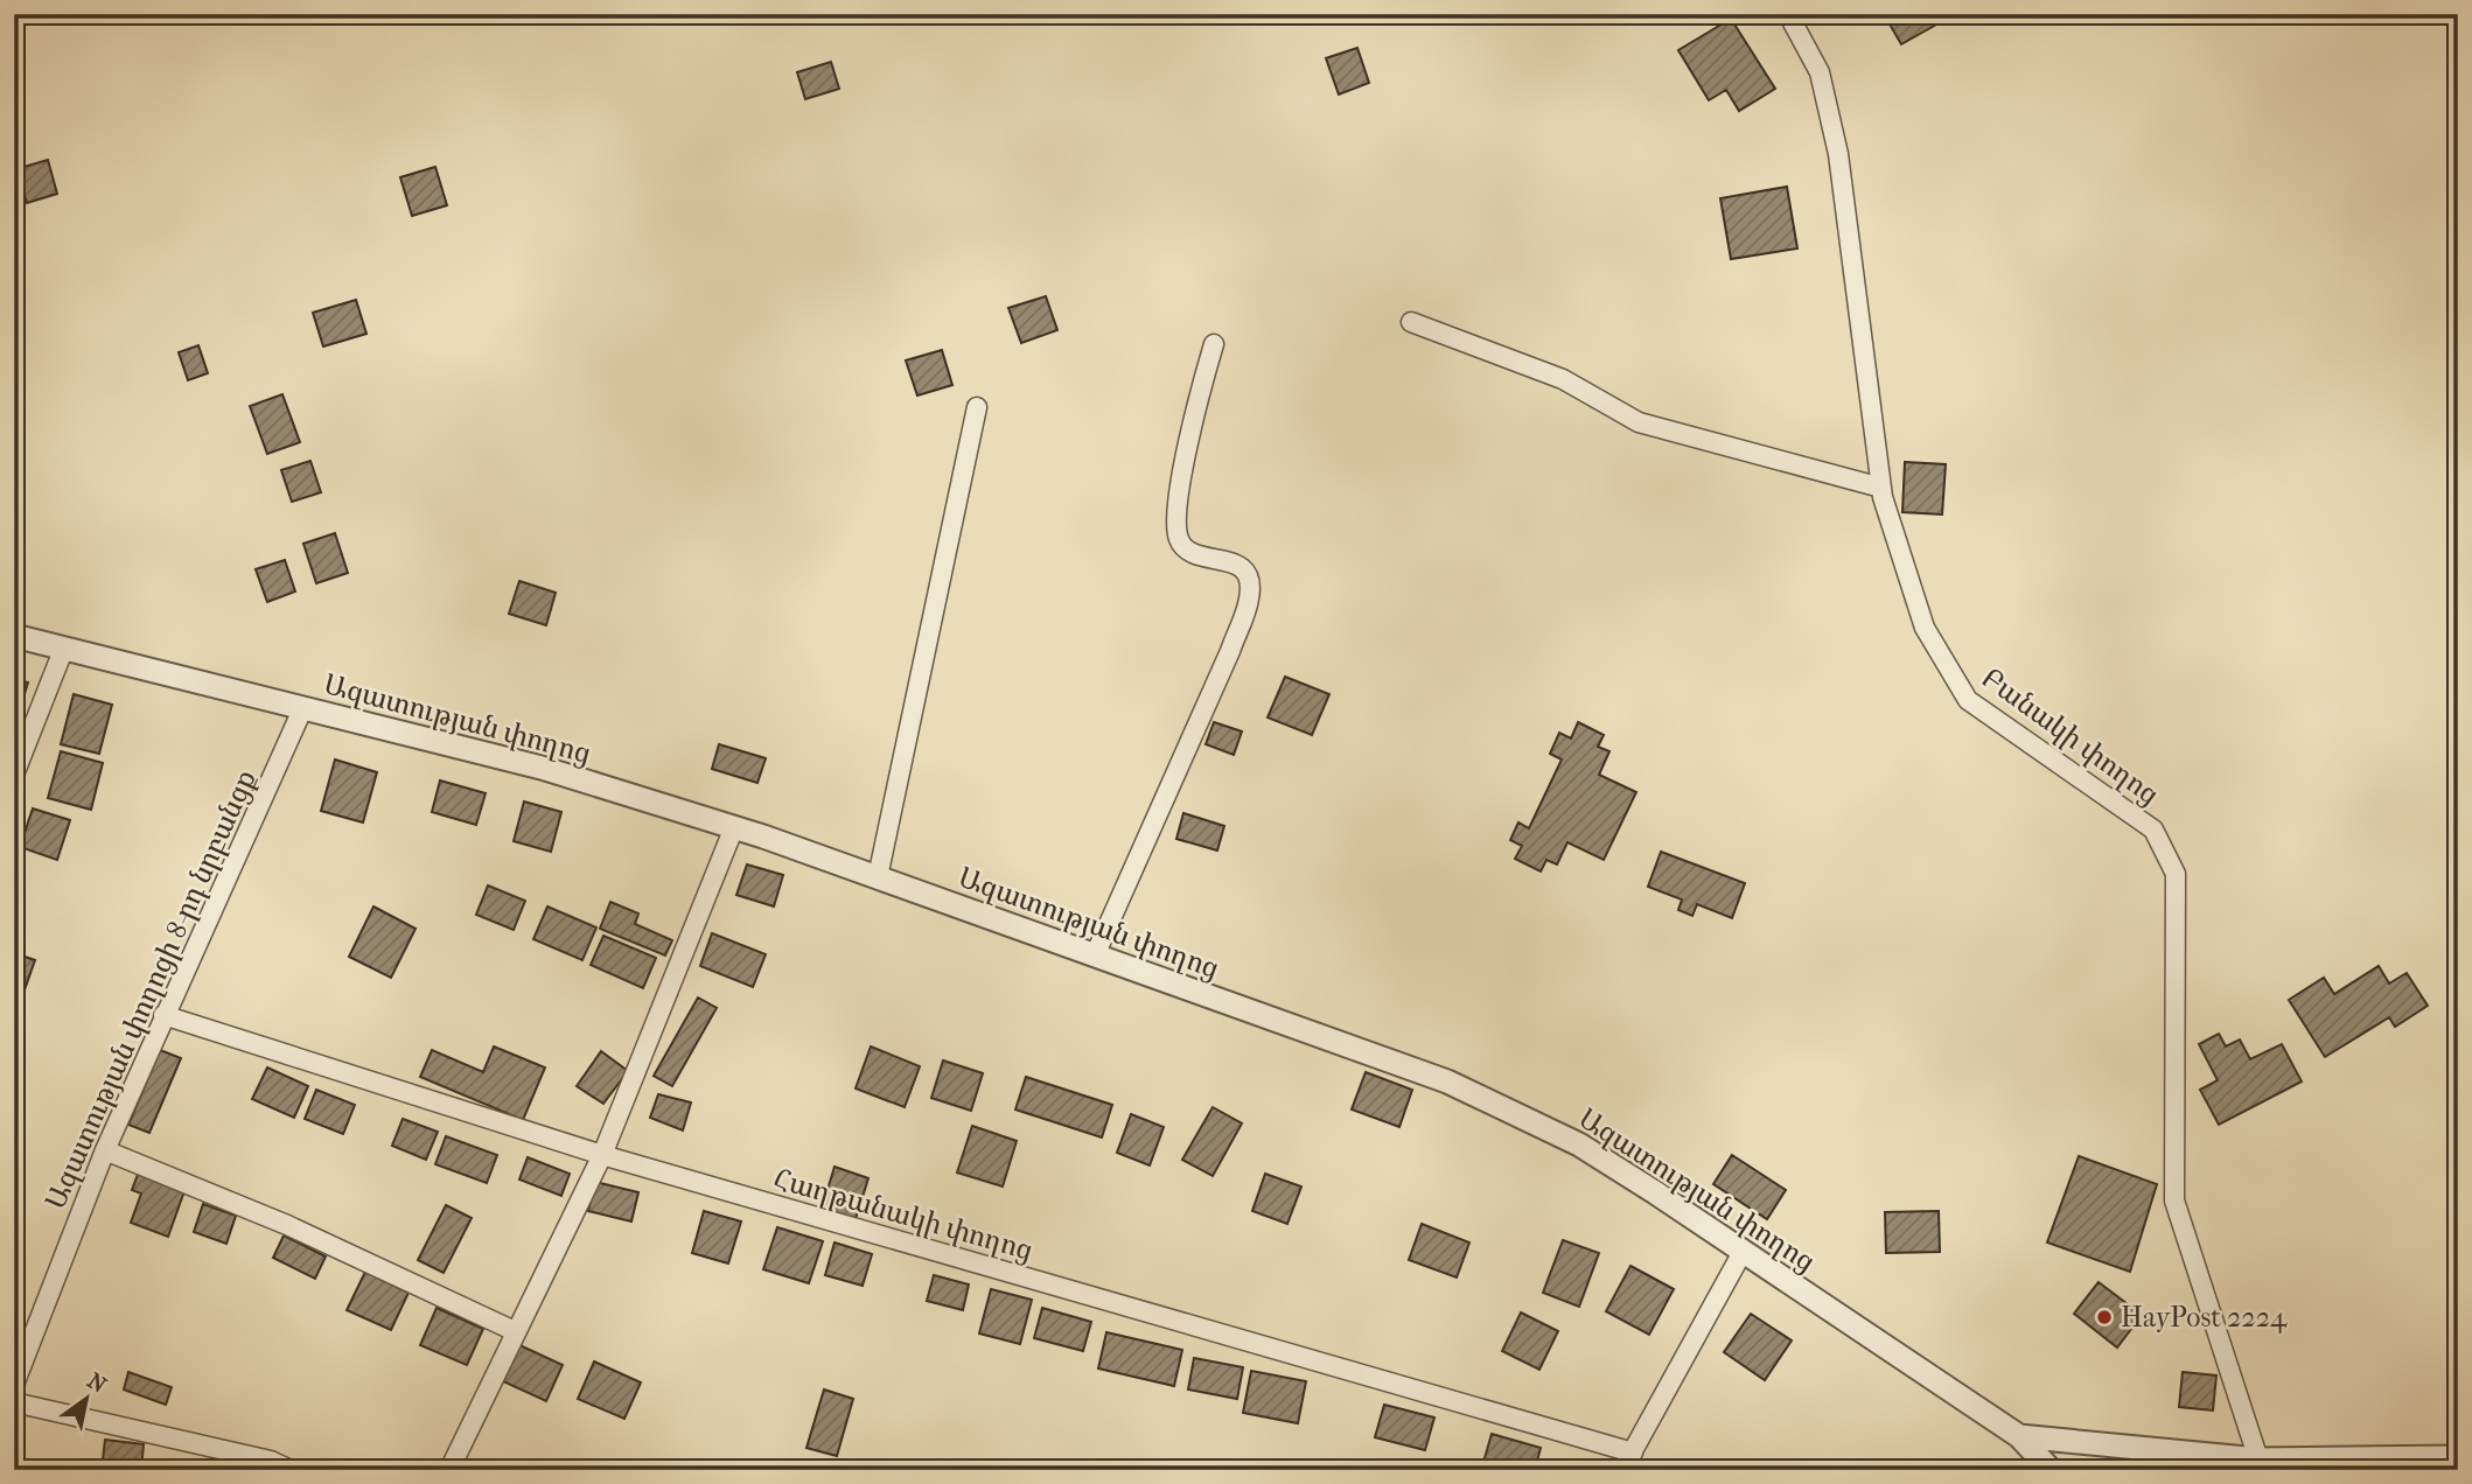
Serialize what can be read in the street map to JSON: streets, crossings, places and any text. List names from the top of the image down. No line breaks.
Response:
{"streets":{"street":["Ազատության փողոց","Բանակի փողոց","Ազատության փողոցի 8-րդ նրբանցք","Հաղթանակի փողոց"]},"crossings":[["Ազատության փողոց","Ազատության փողոցի 8-րդ նրբանցք"],["Ազատության փողոցի 8-րդ նրբանցք","Հաղթանակի փողոց"]],"places":["HayPost 2224"],"north":"top right"}
